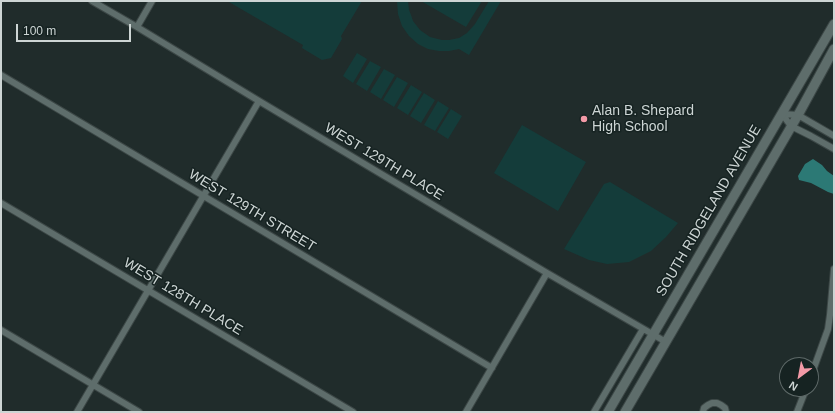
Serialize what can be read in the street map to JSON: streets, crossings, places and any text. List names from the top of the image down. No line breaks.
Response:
{"streets":{"main road":["SOUTH RIDGELAND AVENUE"],"street":["WEST 129TH PLACE","WEST 129TH STREET","WEST 128TH PLACE"]},"crossings":[["WEST 129TH PLACE","SOUTH RIDGELAND AVENUE"]],"places":["Alan B. Shepard High School"],"scale_bar":"100 m","north":"bottom left"}
